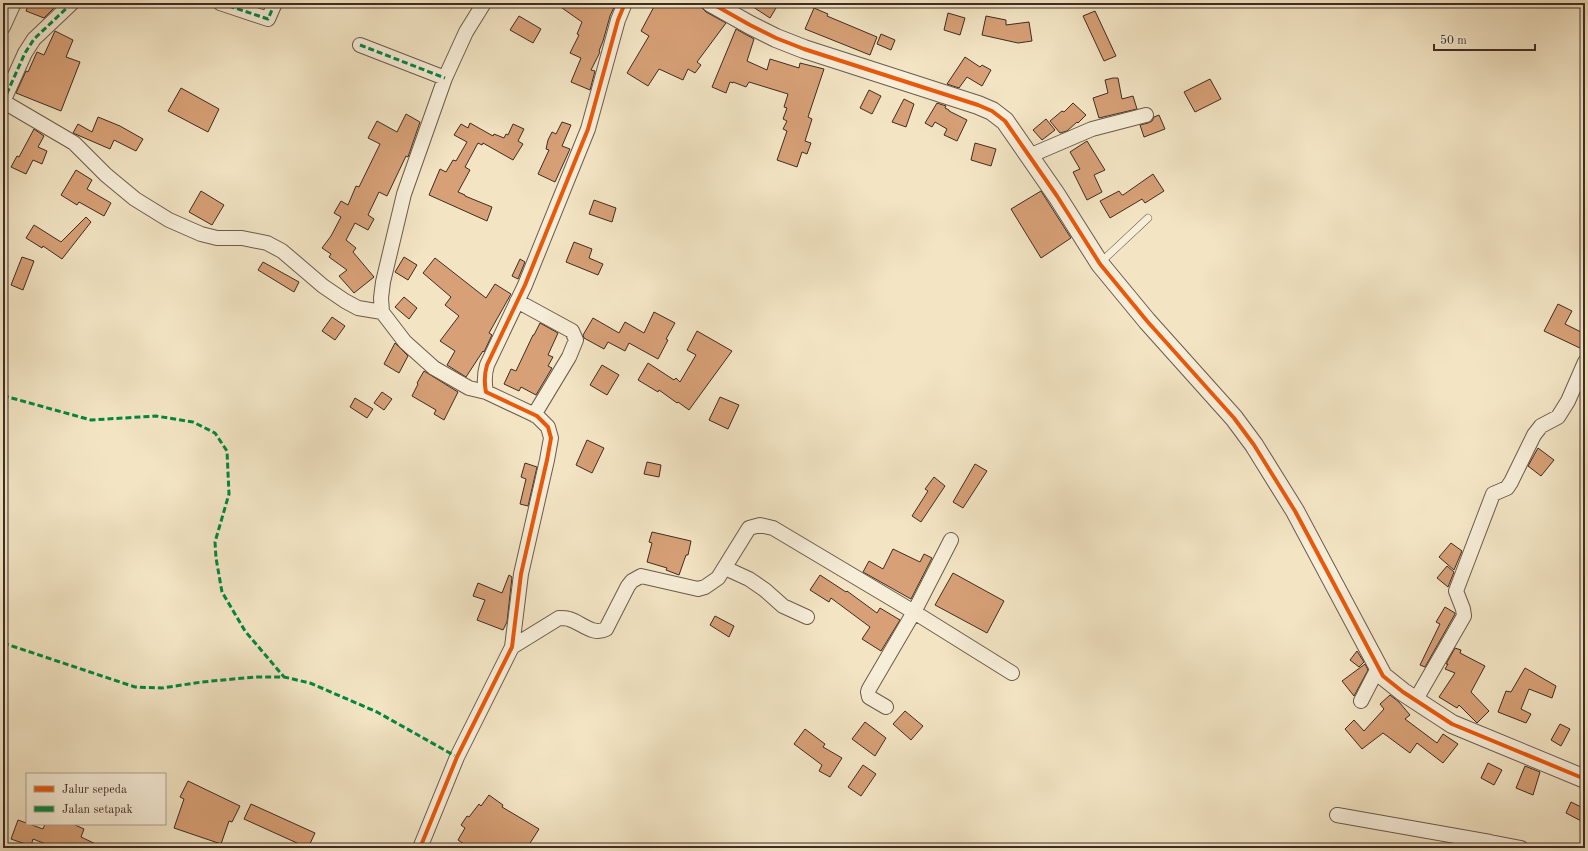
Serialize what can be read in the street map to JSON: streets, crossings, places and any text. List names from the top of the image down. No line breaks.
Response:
{"legend":["Jalur sepeda","Jalan setapak"],"scale_bar":"50 m"}
